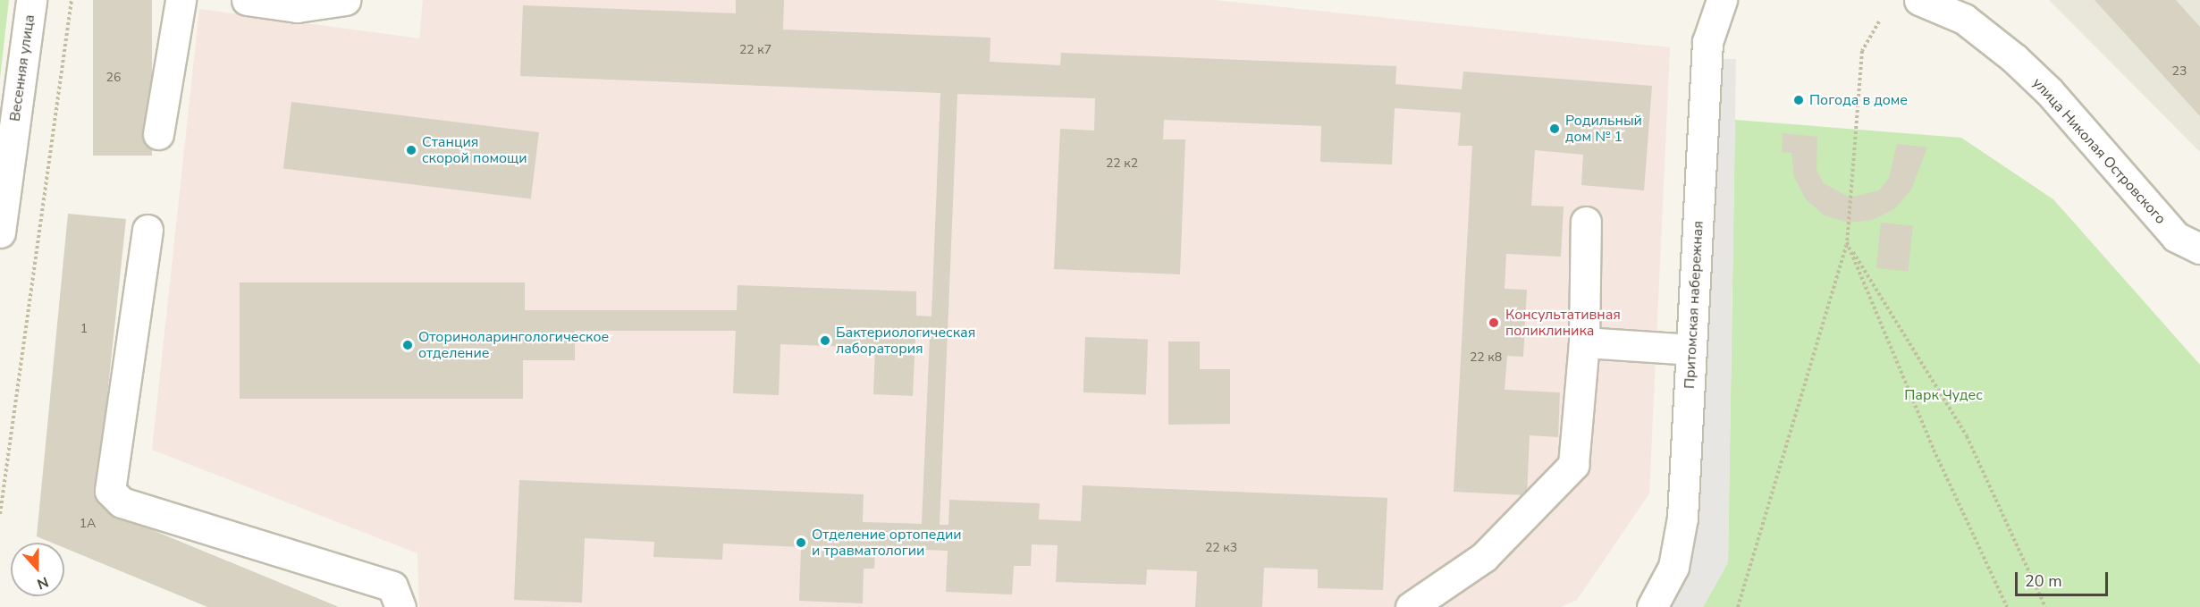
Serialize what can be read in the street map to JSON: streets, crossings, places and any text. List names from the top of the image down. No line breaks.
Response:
{"streets":{"street":["Весенняя улица","улица Николая Островского","Притомская набережная"]},"parks":["Парк Чудес"],"places":["Погода в доме","Родильный дом № 1","Станция скорой помощи","Консультативная поликлиника","Бактериологическая лаборатория","Оториноларингологическое отделение","Отделение ортопедии и травматологии"],"house_numbers":["22 к7","23","26","22 к2","1","22 к8","1А","22 к3"],"scale_bar":"20 m","north":"bottom"}
